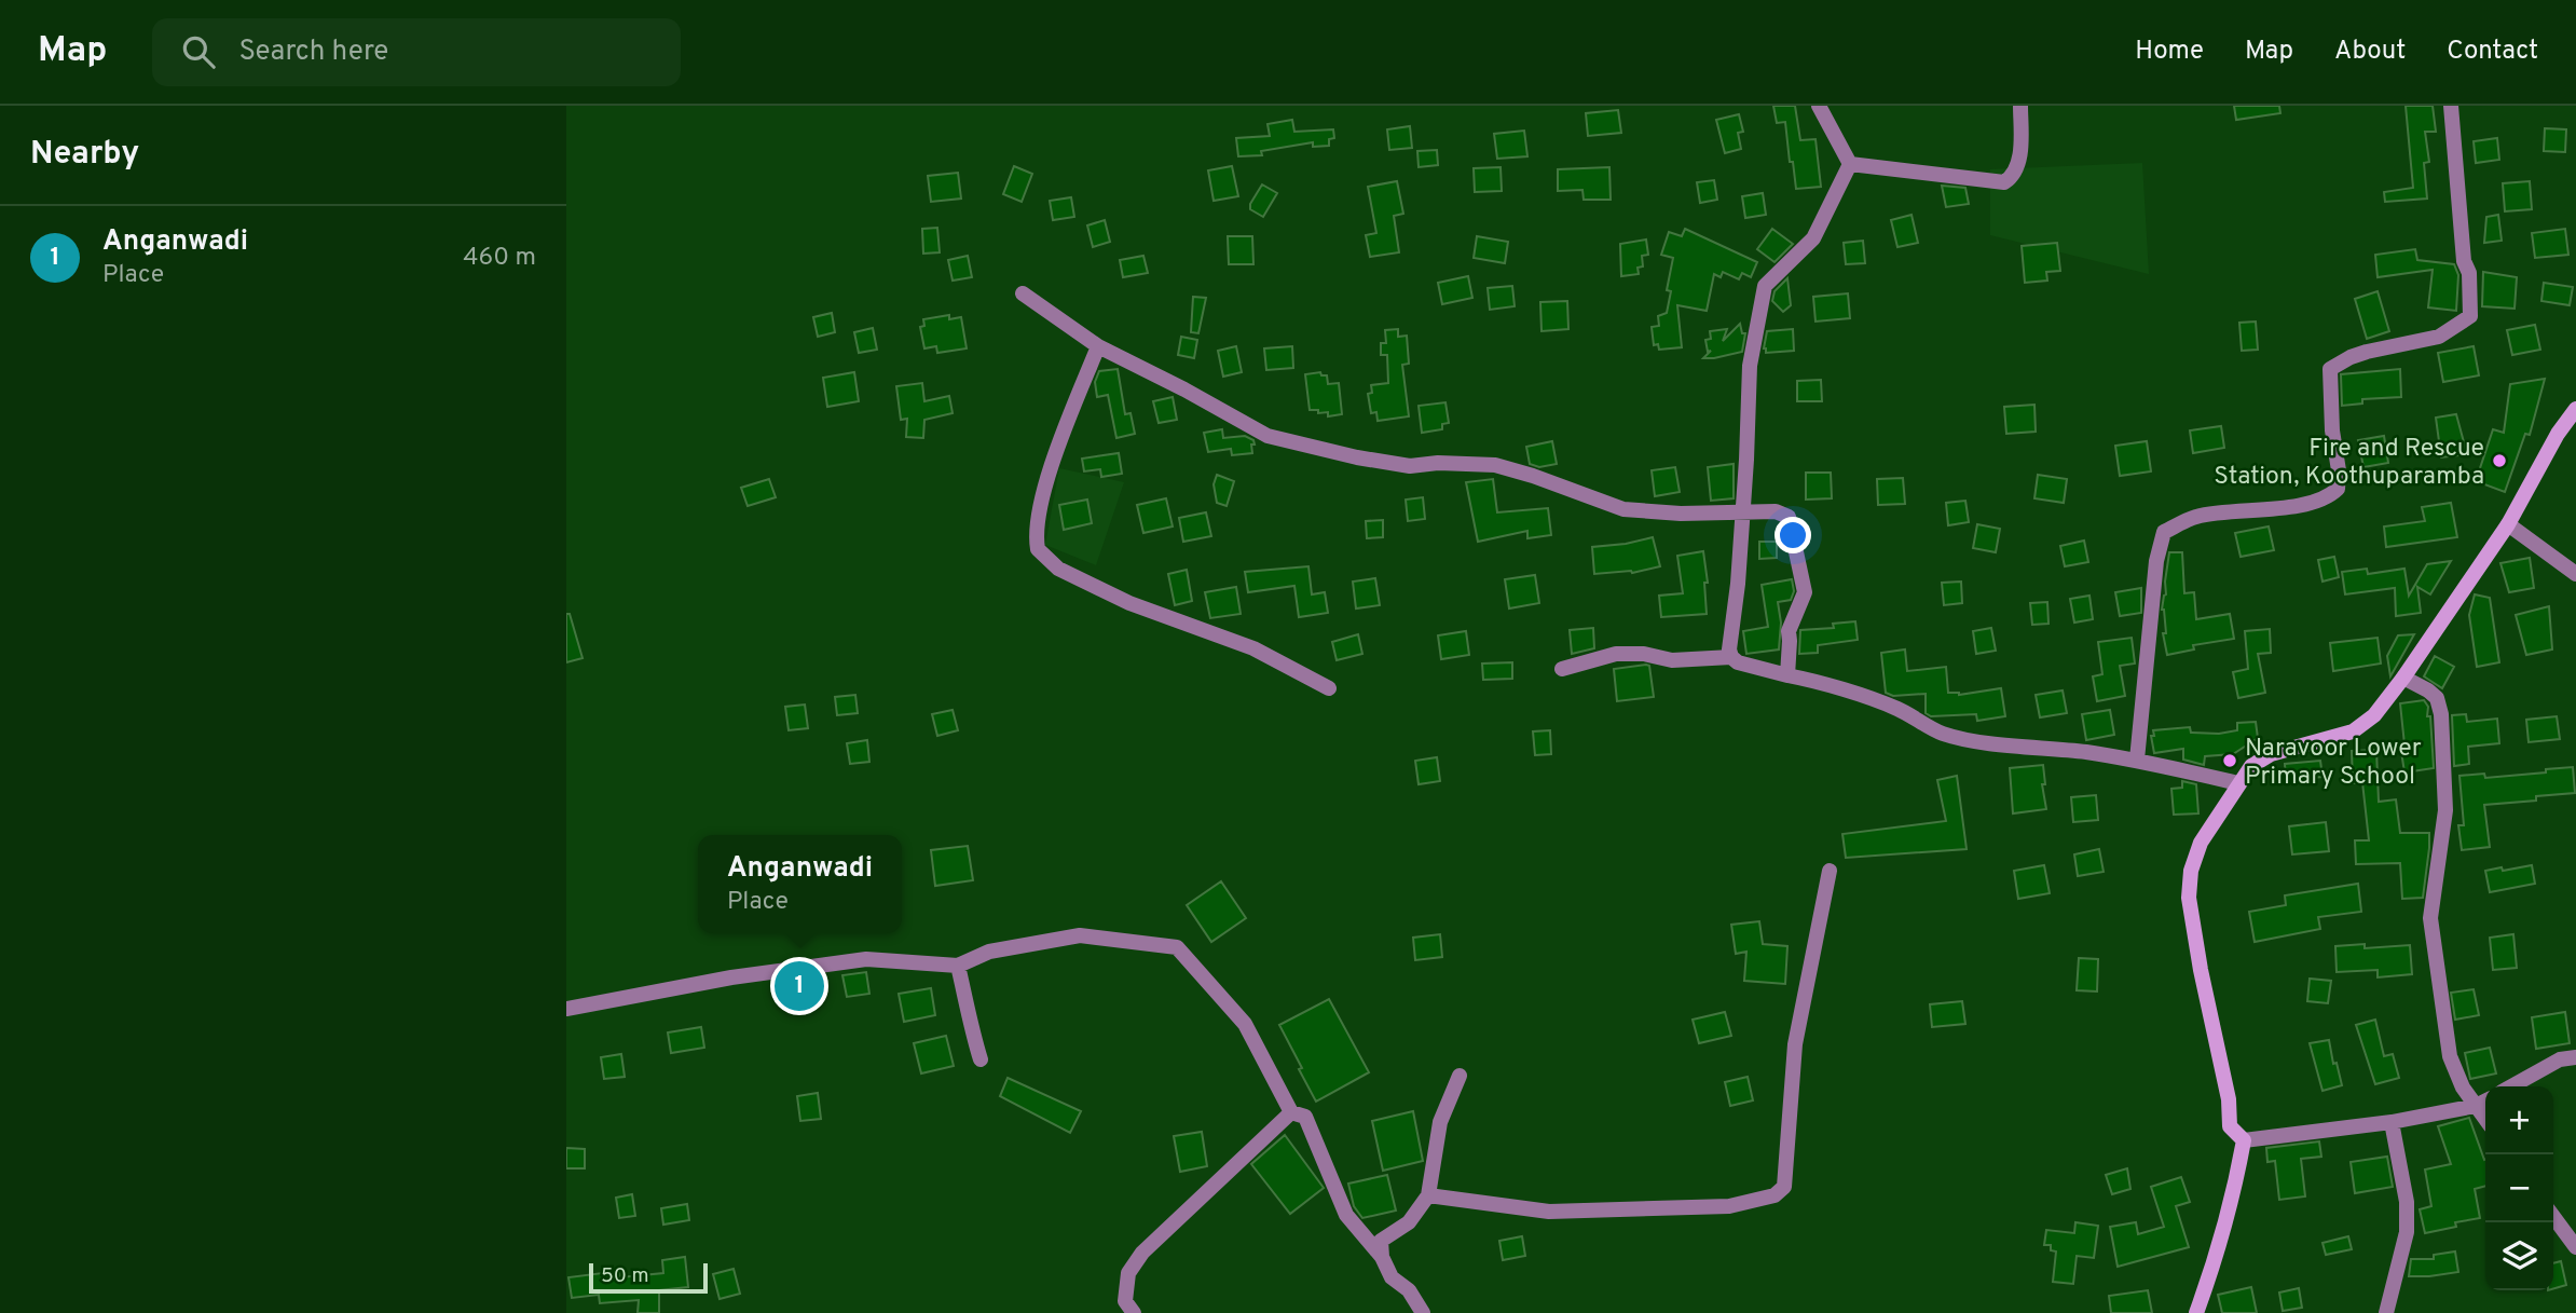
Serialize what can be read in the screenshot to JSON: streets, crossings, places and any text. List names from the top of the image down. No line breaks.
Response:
{"places":["Fire and Rescue Station, Koothuparamba","Naravoor Lower Primary School"],"scale_bar":"50 m","page":{"header":"Map","search":"Search here","nav":["Home","Map","About","Contact"],"heading":"Nearby","list":[{"mark":"1","name":"Anganwadi","note":"Place","value":"460 m"}],"popup":["Anganwadi","Place"],"pins":"1","map_buttons":["+","−"],"scale":"50 m"}}
